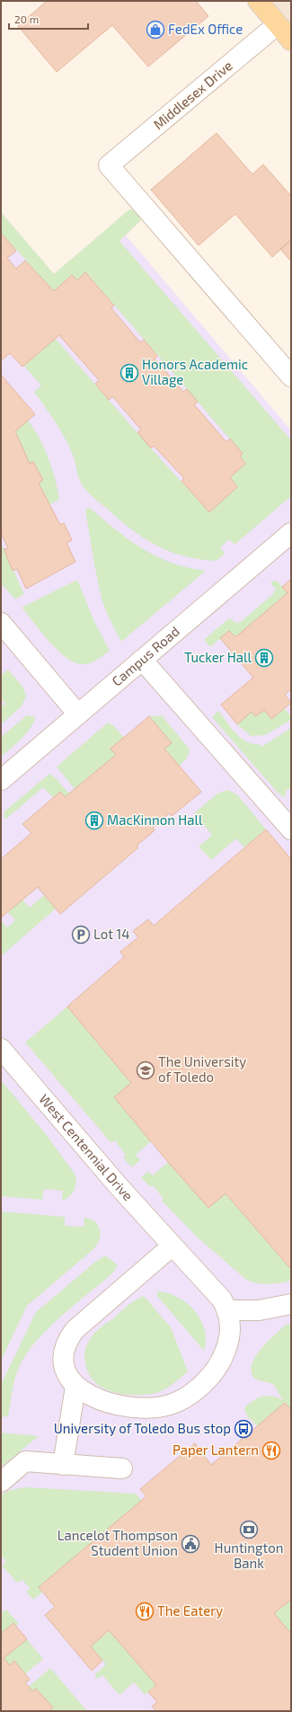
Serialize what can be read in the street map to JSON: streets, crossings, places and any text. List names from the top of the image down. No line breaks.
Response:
{"streets":{"street":["Middlesex Drive","Campus Road","West Centennial Drive"]},"places":{"shop":["FedEx Office"],"building":["Honors Academic Village","Tucker Hall","MacKinnon Hall"],"parking":["Lot 14"],"school or university":["The University of Toledo"],"bus stop":["University of Toledo Bus stop"],"restaurant":["Paper Lantern","The Eatery"],"bank":["Huntington Bank"],"public building":["Lancelot Thompson Student Union"]},"scale_bar":"20 m"}
